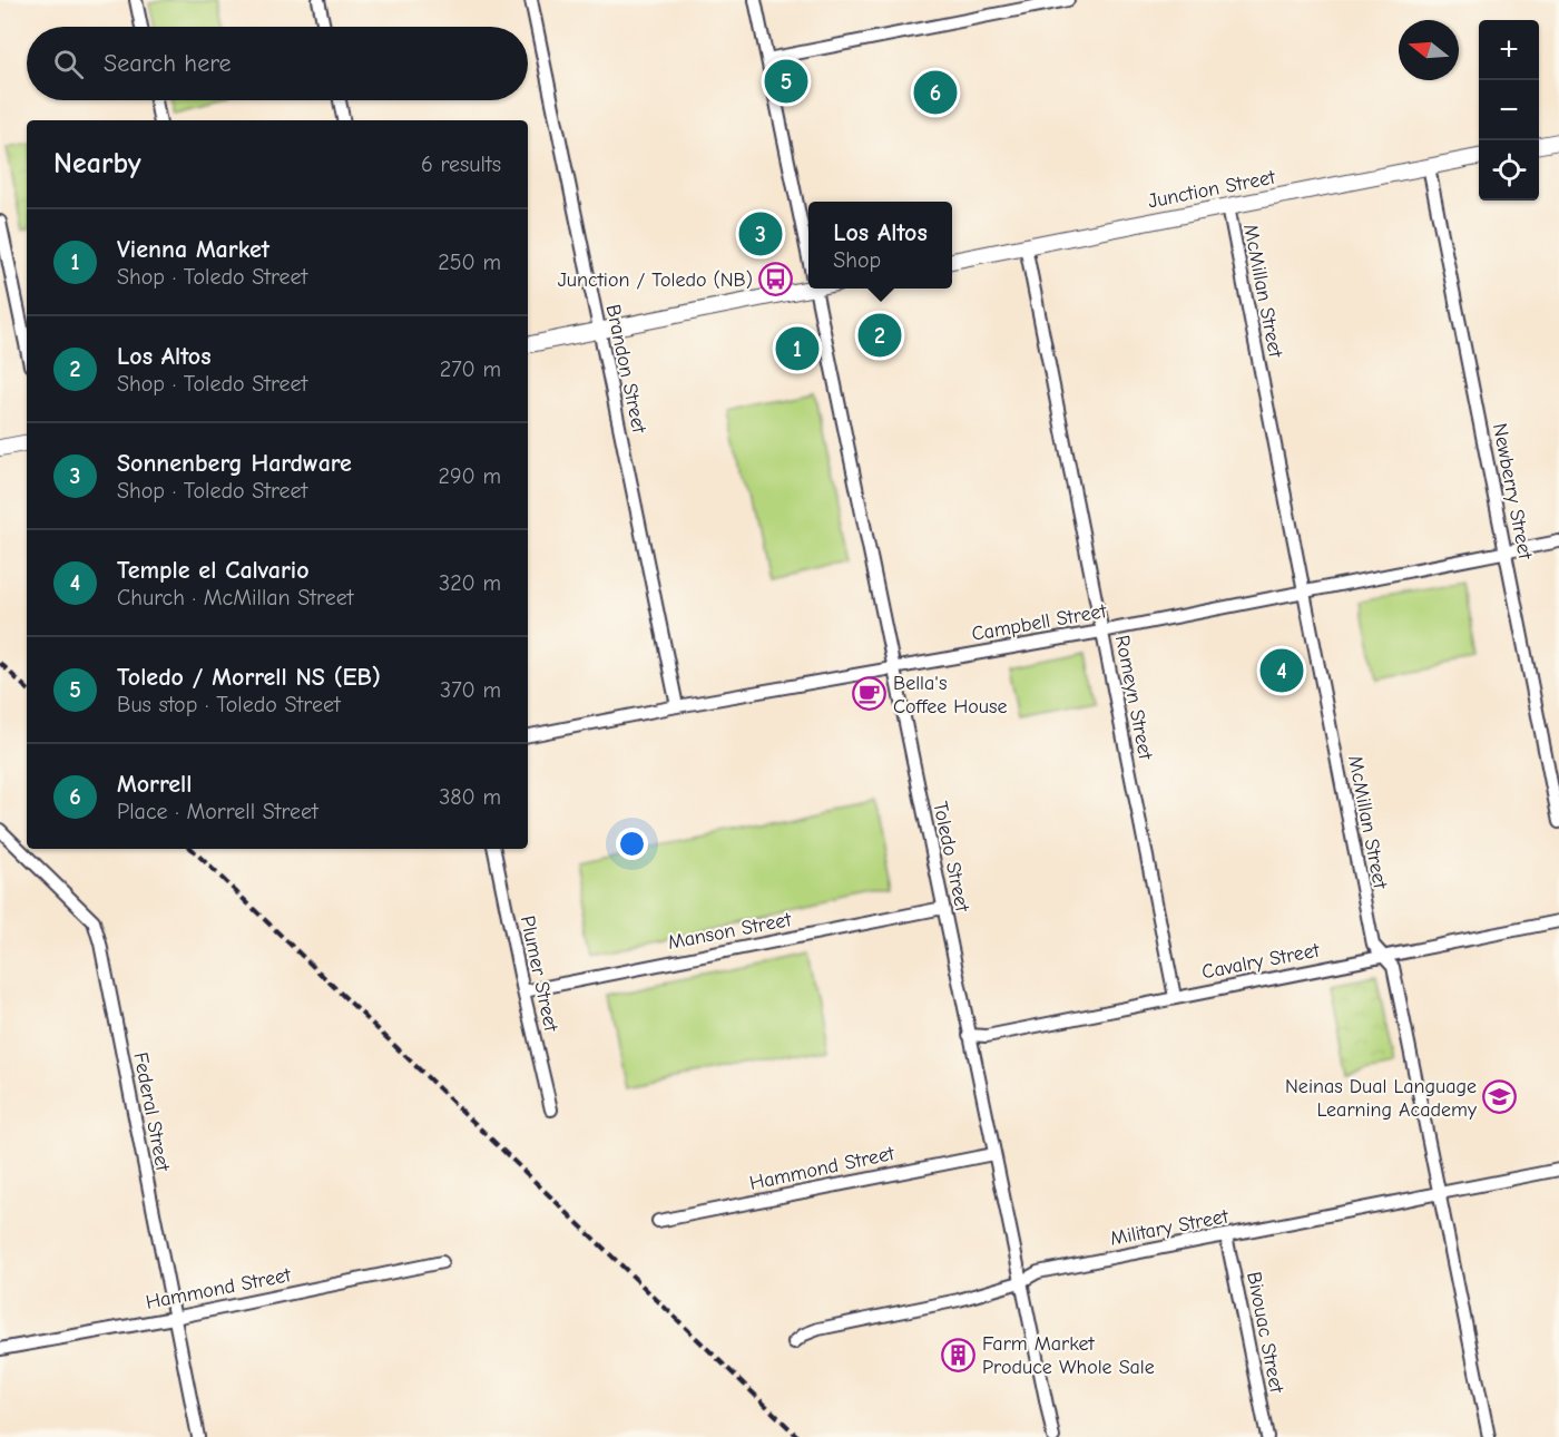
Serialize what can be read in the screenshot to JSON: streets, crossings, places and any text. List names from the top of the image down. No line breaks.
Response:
{"streets":{"street":["Junction Street","McMillan Street","Brandon Street","Newberry Street","Campbell Street","Romeyn Street","Toledo Street","Manson Street","Cavalry Street","Plumer Street","Federal Street","Hammond Street","Military Street","Bivouac Street"]},"crossings":[["Junction Street","McMillan Street"],["Junction Street","Newberry Street"],["Junction Street","Romeyn Street"],["McMillan Street","Campbell Street"],["McMillan Street","Cavalry Street"],["McMillan Street","Military Street"],["Brandon Street","Campbell Street"],["Newberry Street","Campbell Street"],["Campbell Street","Romeyn Street"],["Campbell Street","Toledo Street"],["Romeyn Street","Cavalry Street"],["Toledo Street","Manson Street"],["Toledo Street","Cavalry Street"],["Toledo Street","Hammond Street"],["Toledo Street","Military Street"],["Manson Street","Plumer Street"],["Federal Street","Hammond Street"],["Military Street","Bivouac Street"]],"places":{"bus stop":["Junction / Toledo (NB)"],"cafe":["Bella's Coffee House"],"school or university":["Neinas Dual Language Learning Academy"],"building":["Farm Market Produce Whole Sale"]},"north":"left","page":{"map_buttons":["+","−"],"search":"Search here","pins":["5","6","3","2","1","4"],"heading":["Nearby","6 results"],"popup":["Los Altos","Shop"],"list":[{"mark":"1","name":"Vienna Market","note":"Shop · Toledo Street","value":"250 m"},{"mark":"2","name":"Los Altos","note":"Shop · Toledo Street","value":"270 m"},{"mark":"3","name":"Sonnenberg Hardware","note":"Shop · Toledo Street","value":"290 m"},{"mark":"4","name":"Temple el Calvario","note":"Church · McMillan Street","value":"320 m"},{"mark":"5","name":"Toledo / Morrell NS (EB)","note":"Bus stop · Toledo Street","value":"370 m"},{"mark":"6","name":"Morrell","note":"Place · Morrell Street","value":"380 m"}]}}
